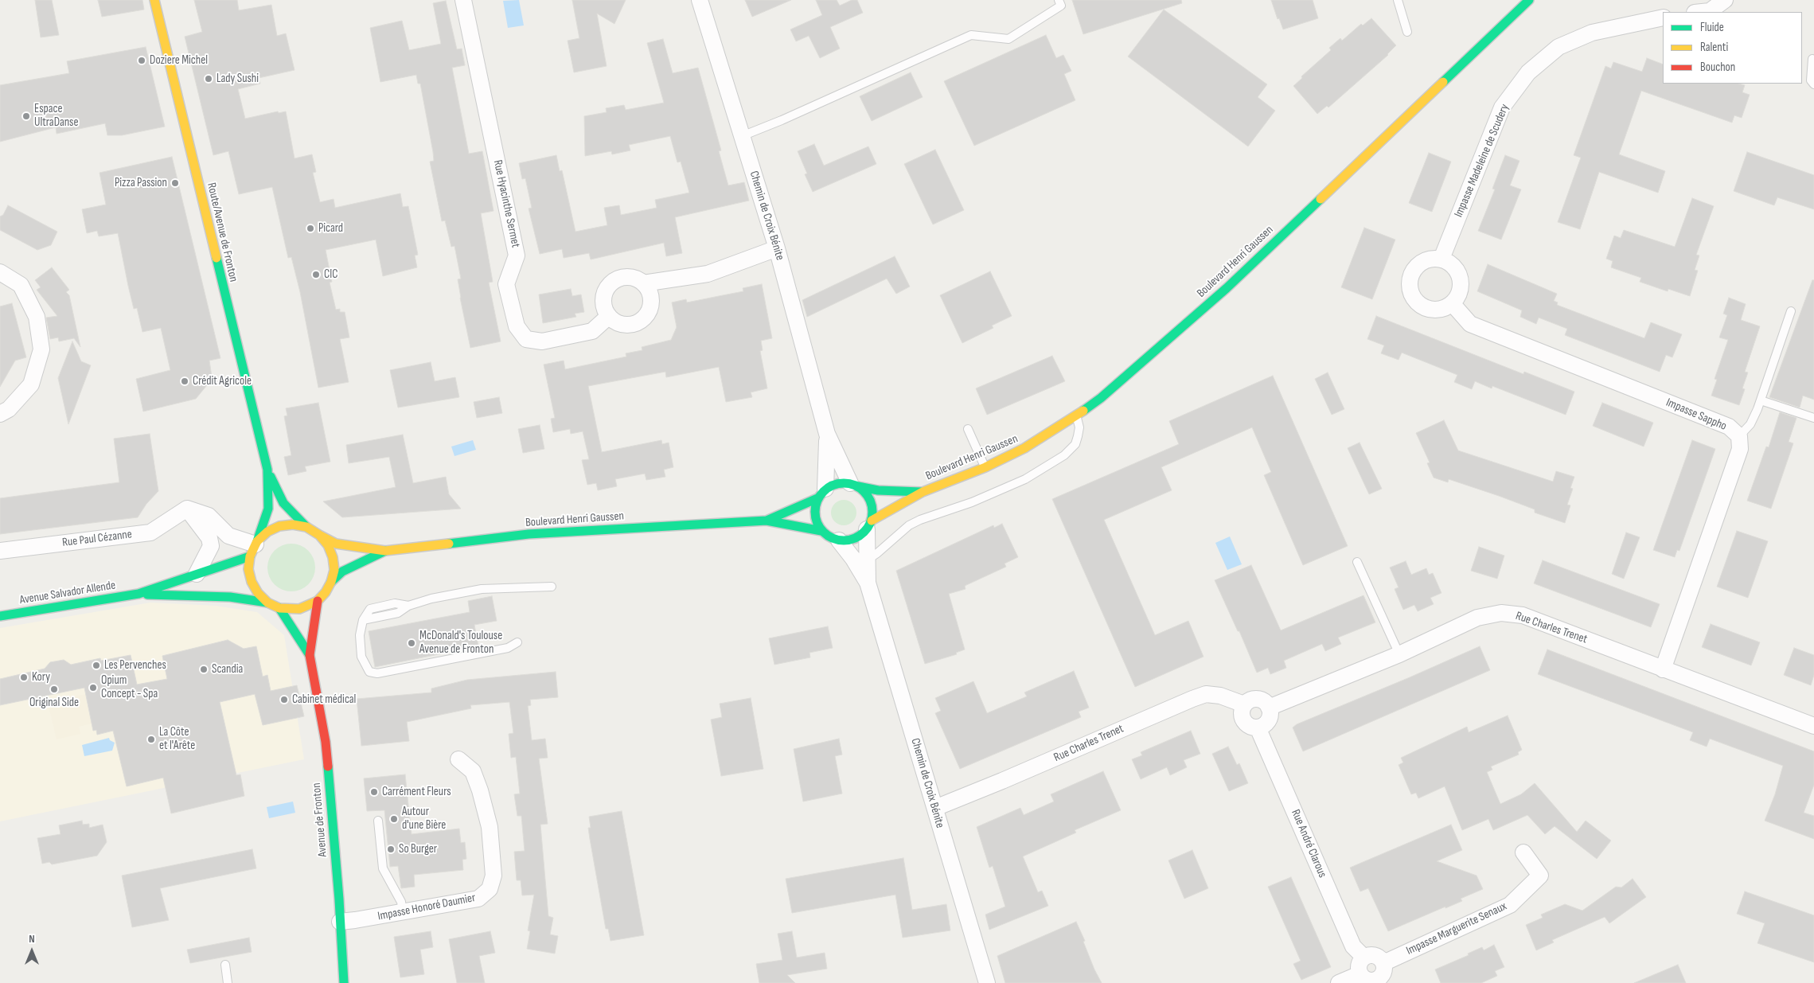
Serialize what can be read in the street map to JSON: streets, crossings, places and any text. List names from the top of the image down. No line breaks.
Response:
{"streets":{"street":["Impasse Madeleine de Scudery","Rue Hyacinthe Sermet","Chemin de Croix Bénite","Route/Avenue de Fronton","Boulevard Henri Gaussen","Impasse Sappho","Rue Paul Cézanne","Avenue Salvador Allende","Rue Charles Trenet","Avenue de Fronton","Rue André Clarous","Impasse Honoré Daumier","Impasse Marguerite Senaux"]},"crossings":[["Impasse Madeleine de Scudery","Impasse Sappho"],["Chemin de Croix Bénite","Boulevard Henri Gaussen"],["Chemin de Croix Bénite","Rue Charles Trenet"],["Boulevard Henri Gaussen","Avenue Salvador Allende"],["Boulevard Henri Gaussen","Avenue de Fronton"],["Impasse Sappho","Rue Charles Trenet"],["Avenue Salvador Allende","Avenue de Fronton"],["Rue Charles Trenet","Rue André Clarous"],["Avenue de Fronton","Impasse Honoré Daumier"],["Rue André Clarous","Impasse Marguerite Senaux"]],"places":["Doziere Michel","Lady Sushi","Espace UltraDanse","Pizza Passion","Picard","CIC","Crédit Agricole","McDonald's Toulouse Avenue de Fronton","Les Pervenches","Scandia","Kory","Opium Concept - Spa","Original Side","Cabinet médical","La Côte et l'Arête","Carrément Fleurs","Autour d'une Bière","So Burger"],"legend":["Fluide","Ralenti","Bouchon"],"north":"top"}
